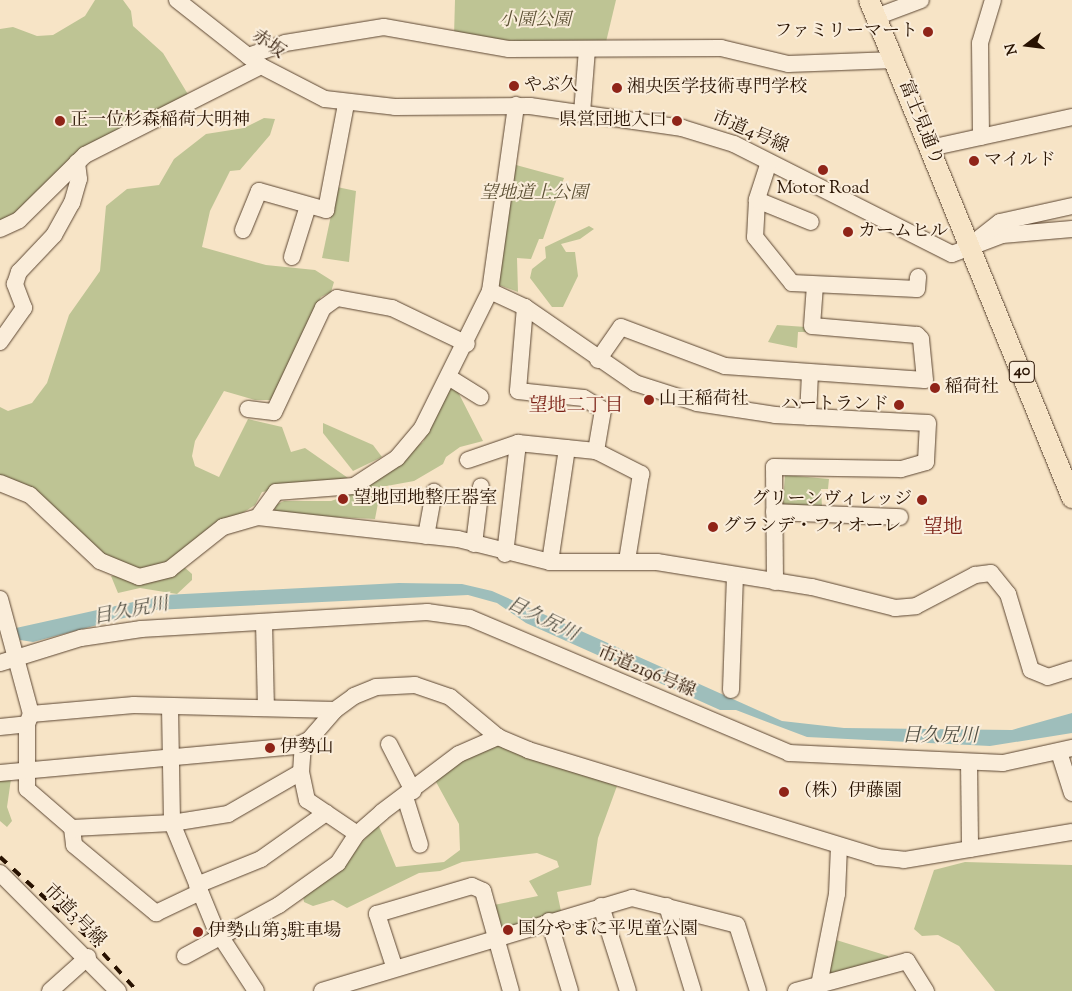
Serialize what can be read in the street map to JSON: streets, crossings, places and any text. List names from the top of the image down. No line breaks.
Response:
{"streets":{"main road":["富士見通り","40"],"street":["赤坂","市道4号線","市道2196号線","市道3号線"]},"crossings":[["赤坂","市道4号線"],["富士見通り","市道4号線"],["富士見通り","40"],["市道4号線","40"]],"districts":["望地二丁目","望地"],"water":["目久尻川"],"parks":["小園公園","望地道上公園"],"places":["ファミリーマート","やぶ久","湘央医学技術専門学校","正一位杉森稲荷大明神","県営団地入口","マイルド","Motor Road","カームヒル","稲荷社","山王稲荷社","ハートランド","望地団地整圧器室","グリーンヴィレッジ","グランデ・フィオーレ","伊勢山","（株）伊藤園","国分やまに平児童公園","伊勢山第3駐車場"],"north":"left"}
